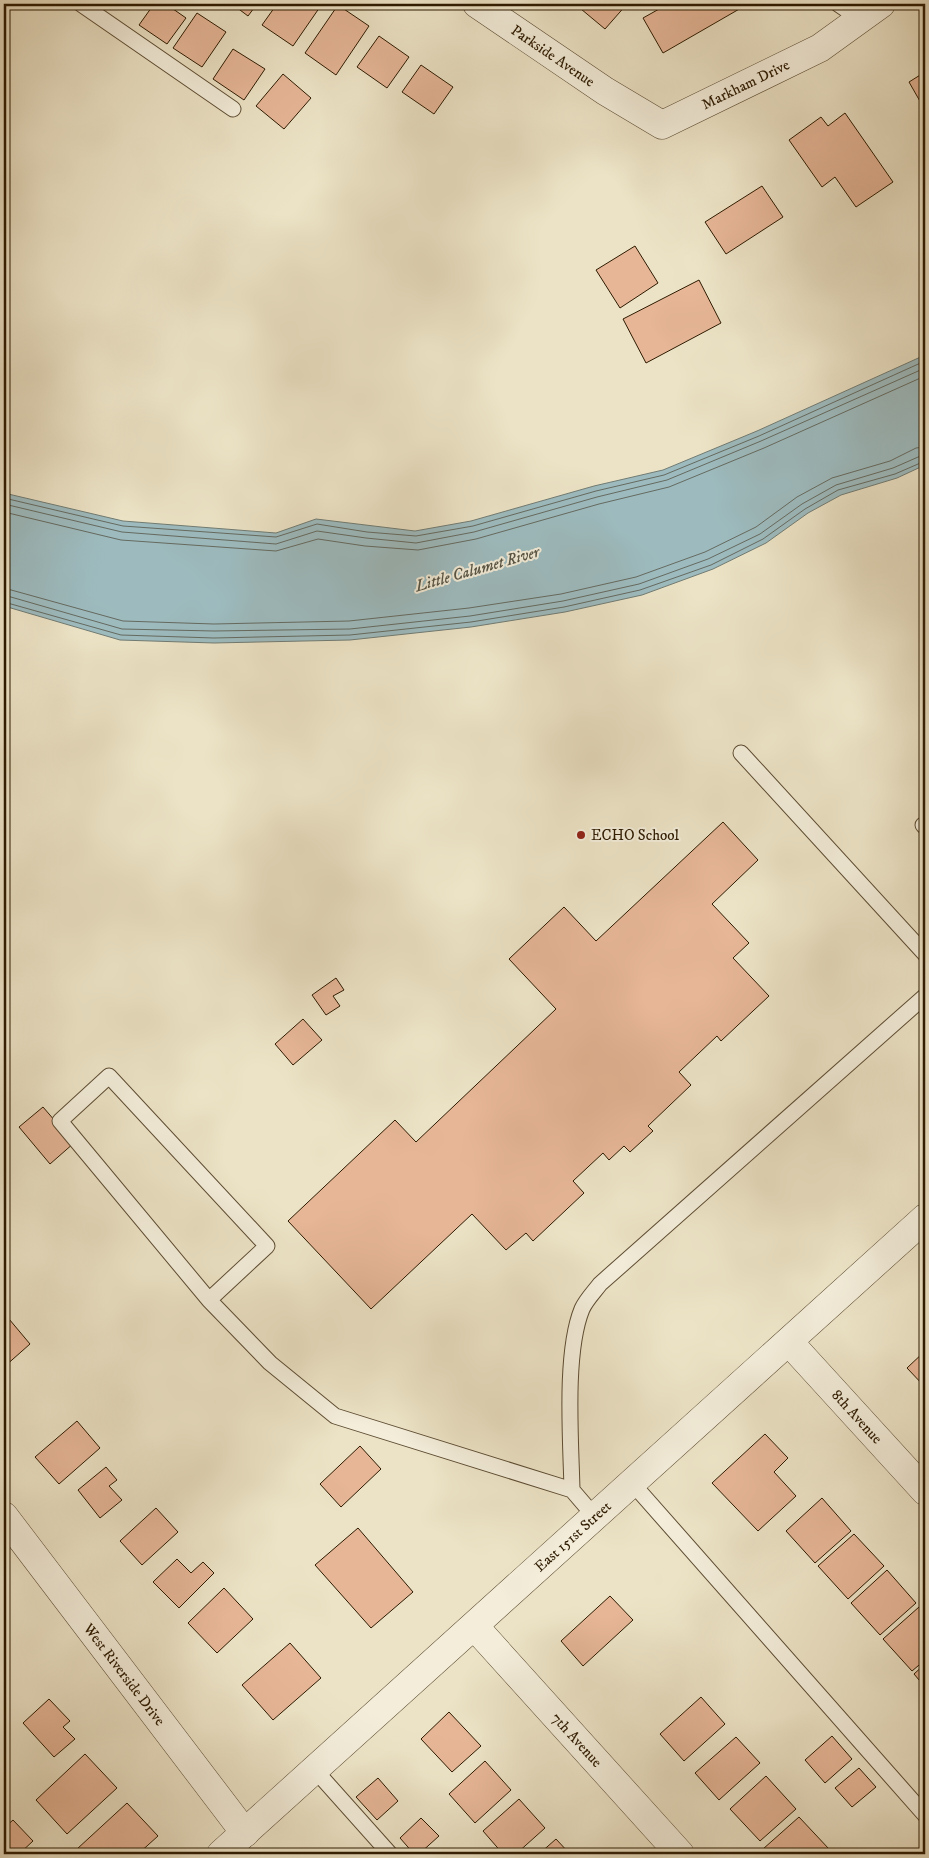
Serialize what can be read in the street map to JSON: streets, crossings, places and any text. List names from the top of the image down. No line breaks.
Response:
{"streets":{"street":["Parkside Avenue","Markham Drive","8th Avenue","East 151st Street","West Riverside Drive","7th Avenue"]},"crossings":[["Parkside Avenue","Markham Drive"],["8th Avenue","East 151st Street"],["East 151st Street","West Riverside Drive"],["East 151st Street","7th Avenue"]],"water":["Little Calumet River"],"places":["ECHO School"]}
